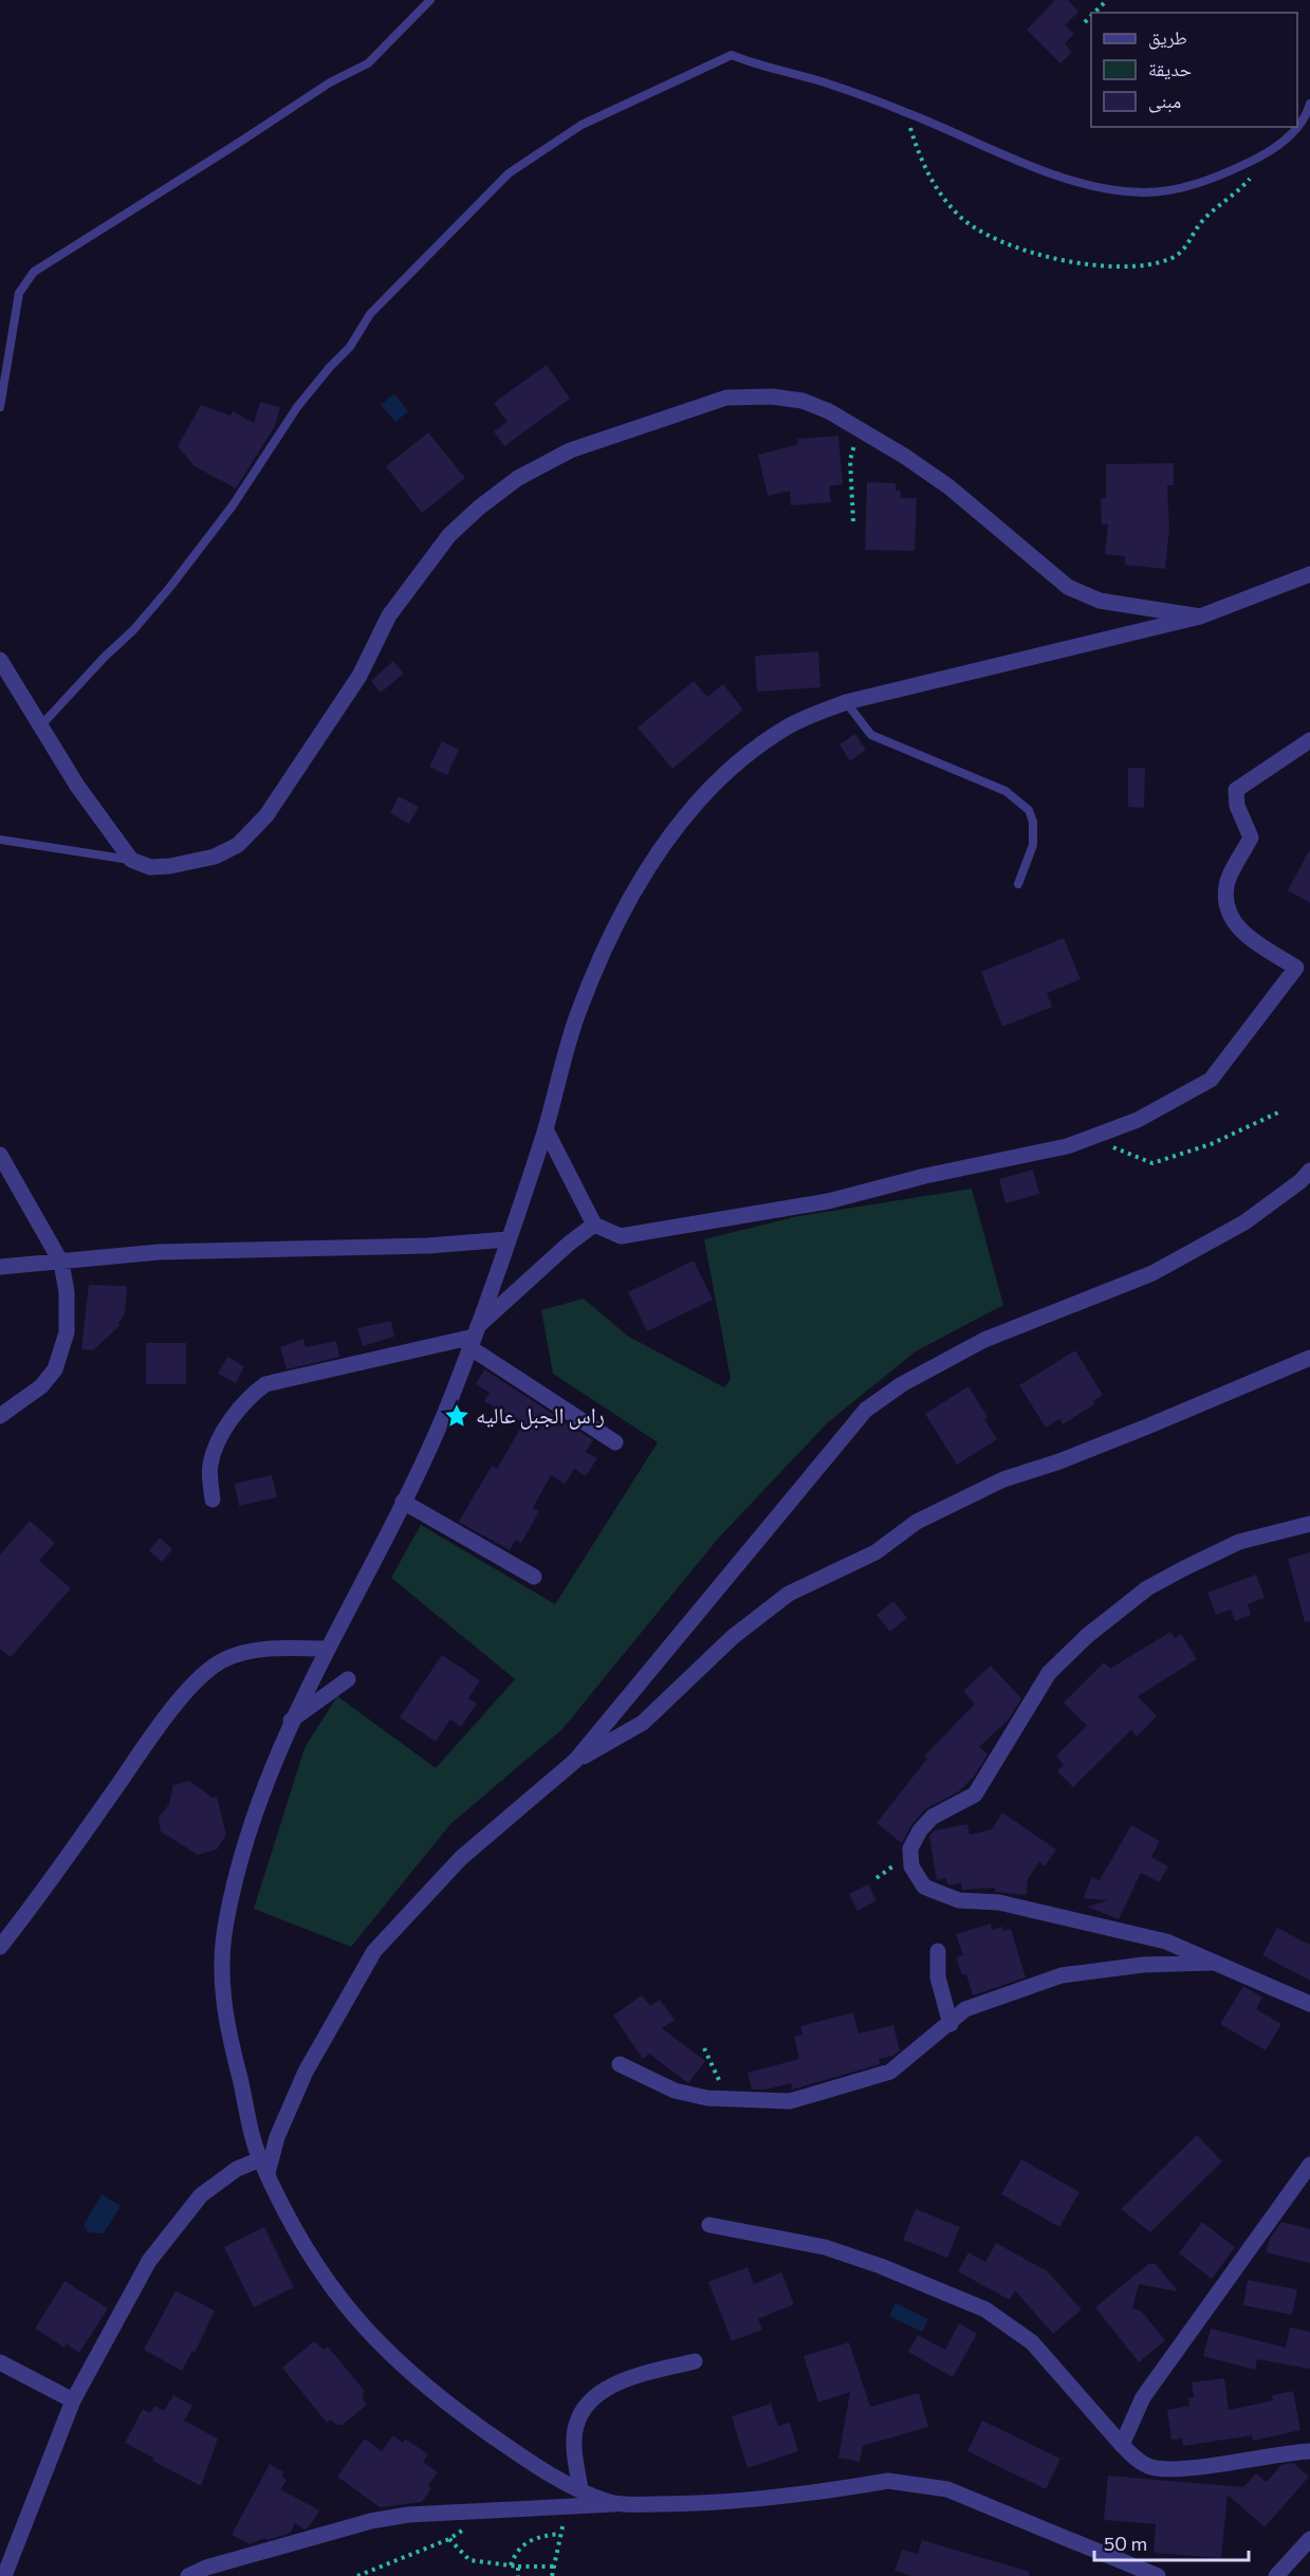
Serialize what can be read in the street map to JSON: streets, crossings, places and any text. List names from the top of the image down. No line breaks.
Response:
{"places":{"place":["راس الجبل عاليه"]},"legend":["طريق","حديقة","مبنى"],"scale_bar":"50 m"}
